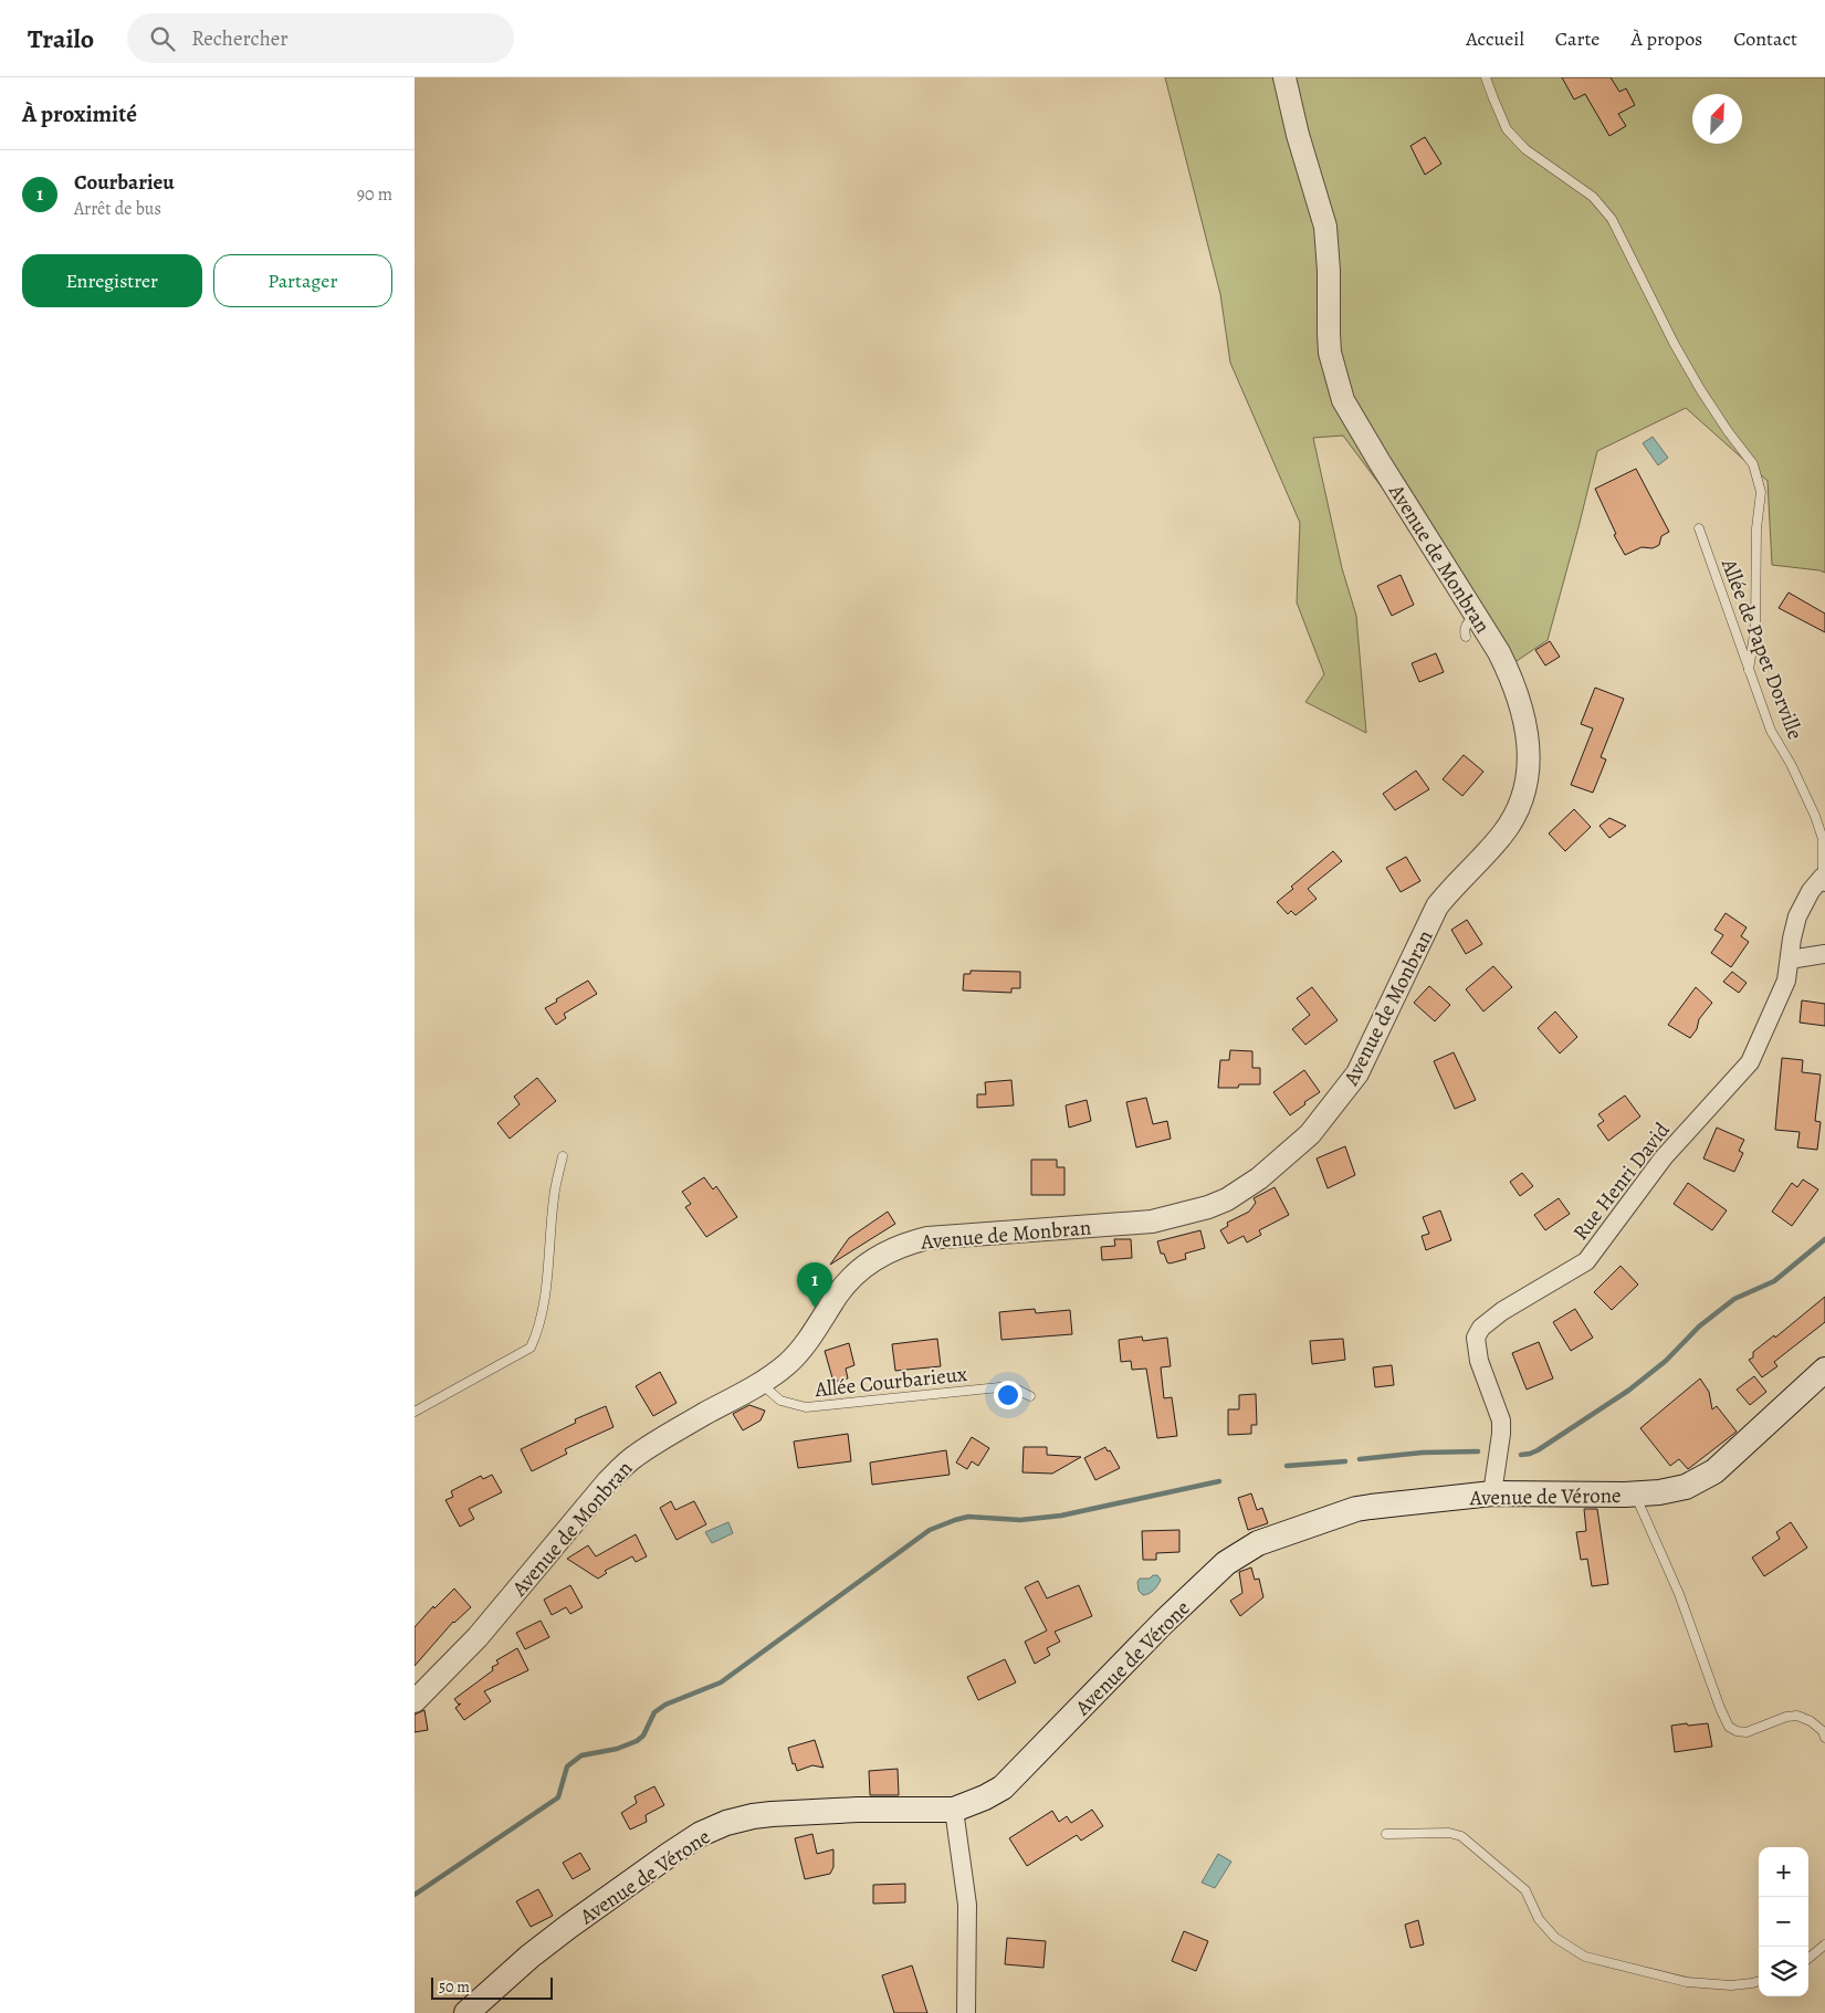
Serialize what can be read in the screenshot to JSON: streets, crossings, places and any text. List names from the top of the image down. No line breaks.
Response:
{"streets":{"main road":["Avenue de Vérone"],"street":["Avenue de Monbran","Rue Henri David"],"lane":["Allée de Papet Dorville","Allée Courbarieux"]},"crossings":[["Avenue de Monbran","Allée Courbarieux"],["Allée de Papet Dorville","Rue Henri David"],["Rue Henri David","Avenue de Vérone"]],"scale_bar":"50 m","north":"top right","page":{"header":"Trailo","search":"Rechercher","nav":["Accueil","Carte","À propos","Contact"],"heading":"À proximité","list":[{"mark":"1","name":"Courbarieu","note":"Arrêt de bus","value":"90 m"}],"buttons":["Enregistrer","Partager"],"pins":"1","map_buttons":["+","−"],"scale":"50 m"}}
